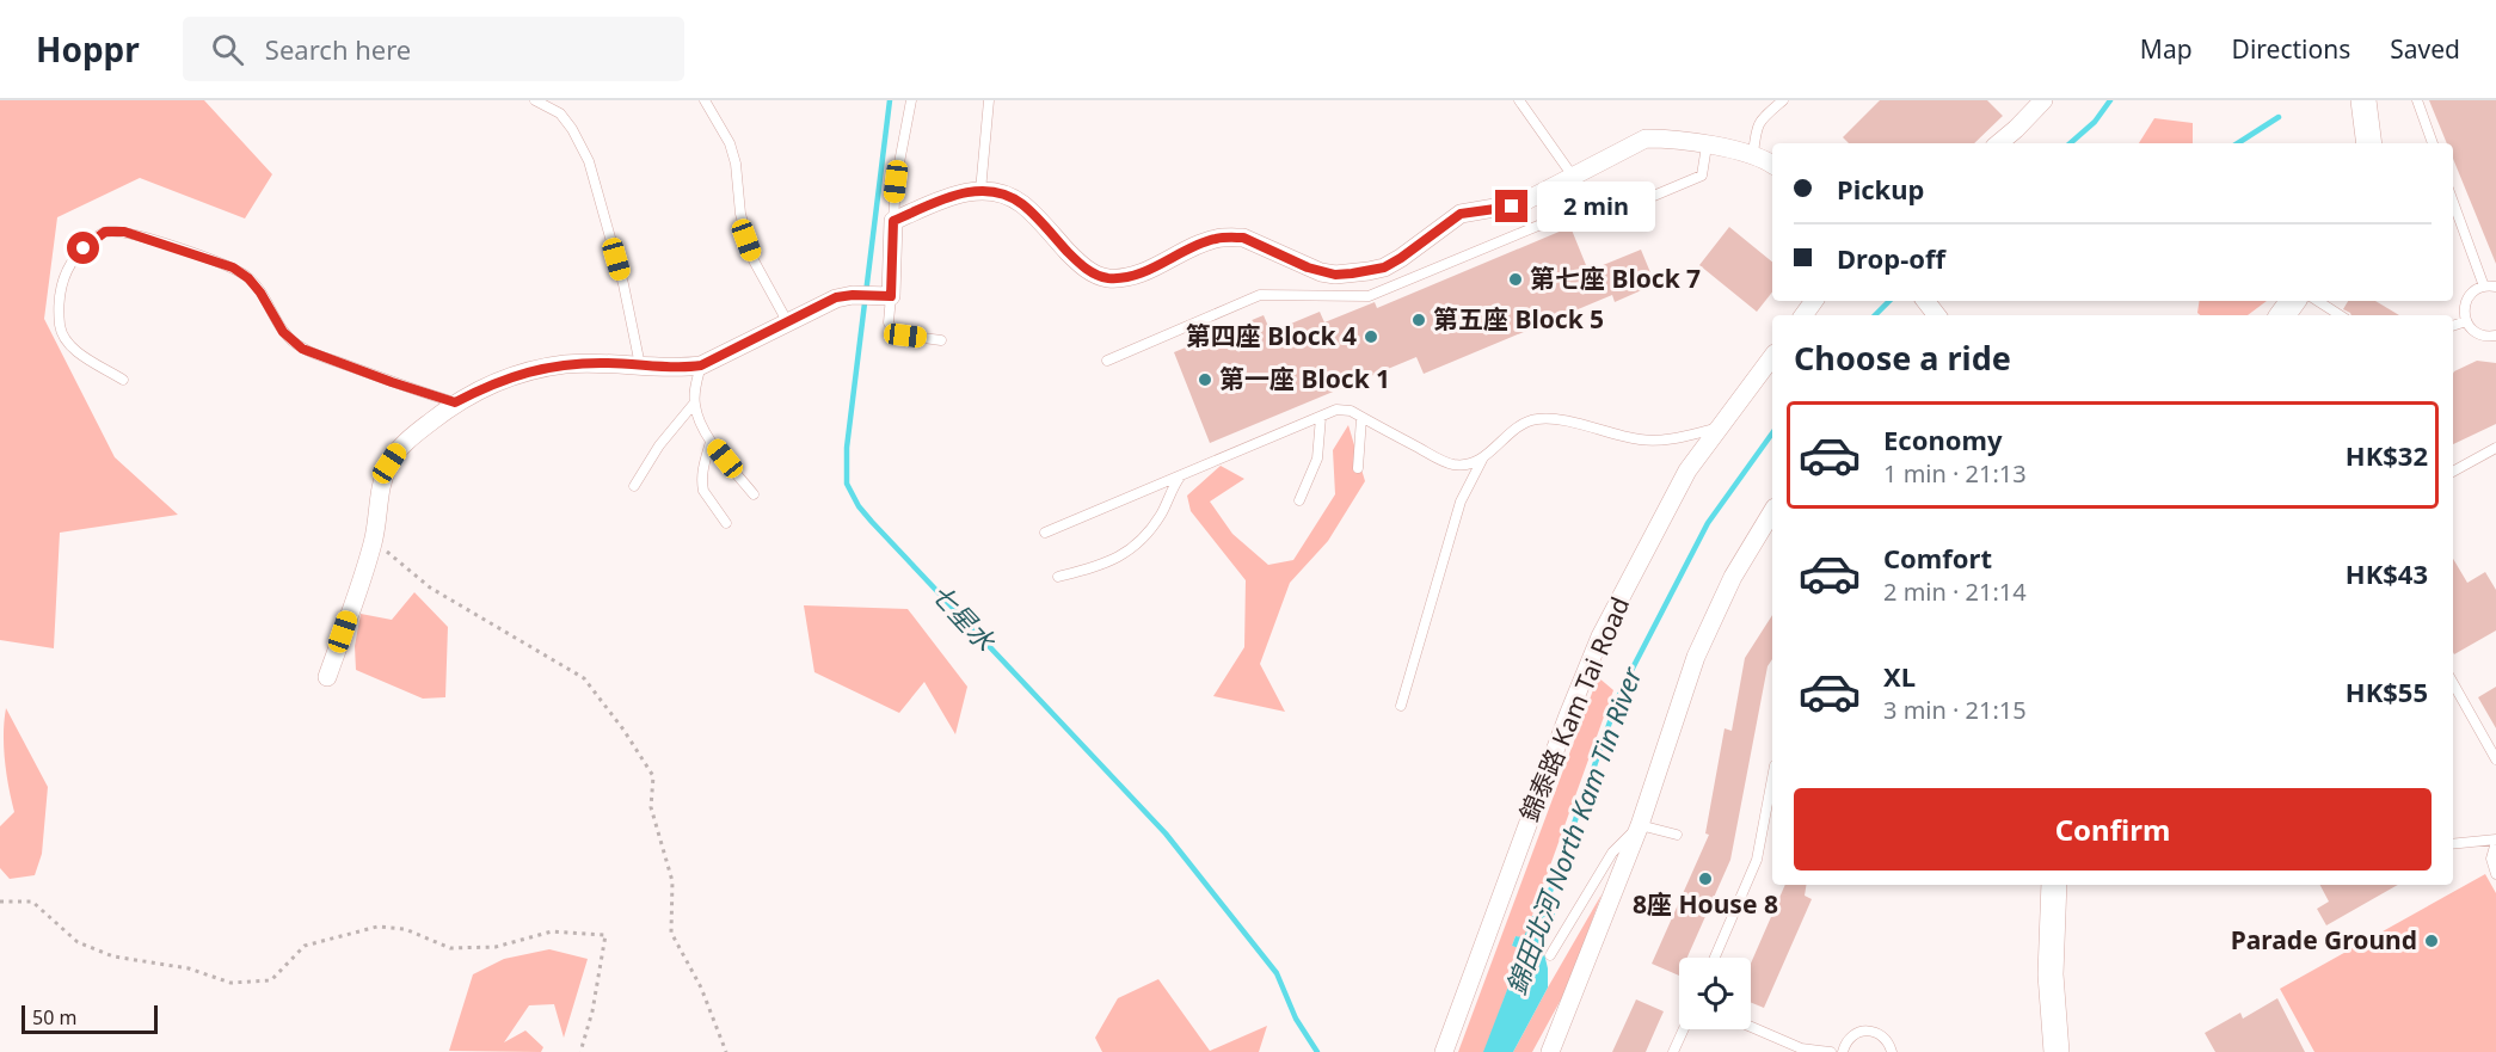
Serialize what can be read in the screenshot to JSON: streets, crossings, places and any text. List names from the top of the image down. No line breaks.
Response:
{"streets":{"street":["錦泰路 Kam Tai Road"]},"water":["七星水","錦田北河 North Kam Tin River"],"places":["第七座 Block 7","第五座 Block 5","第四座 Block 4","第一座 Block 1","8座 House 8","Parade Ground"],"scale_bar":"50 m","page":{"header":"Hoppr","search":"Search here","nav":["Map","Directions","Saved"],"banner":["Pickup","Drop-off"],"bubble":"2 min","heading":"Choose a ride","list":[{"name":"Economy","note":"1 min · 21:13","value":"HK$32"},{"name":"Comfort","note":"2 min · 21:14","value":"HK$43"},{"name":"XL","note":"3 min · 21:15","value":"HK$55"}],"buttons":"Confirm","scale":"50 m"}}
